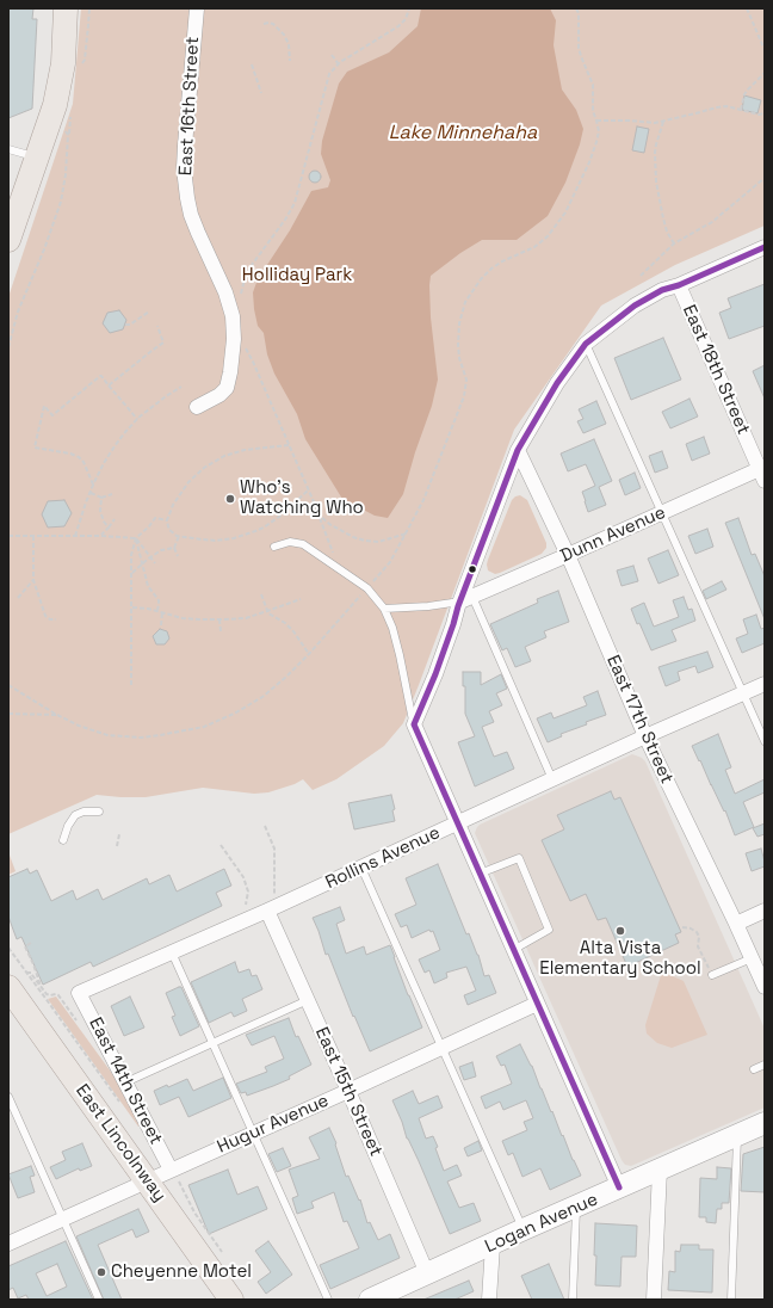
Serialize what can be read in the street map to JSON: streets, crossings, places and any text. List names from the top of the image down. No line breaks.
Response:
{"streets":{"main road":["East Lincolnway"],"street":["East 16th Street","East 18th Street","Dunn Avenue","East 17th Street","Rollins Avenue","East 14th Street","East 15th Street","Hugur Avenue","Logan Avenue"]},"crossings":[["East 18th Street","Dunn Avenue"],["Dunn Avenue","East 17th Street"],["East 17th Street","Rollins Avenue"],["Rollins Avenue","East 14th Street"],["Rollins Avenue","East 15th Street"],["East 14th Street","Hugur Avenue"],["East 15th Street","Hugur Avenue"],["East 15th Street","Logan Avenue"],["Hugur Avenue","East Lincolnway"]],"water":["Lake Minnehaha"],"parks":["Holliday Park"],"places":["Who's Watching Who","Alta Vista Elementary School","Cheyenne Motel"]}
